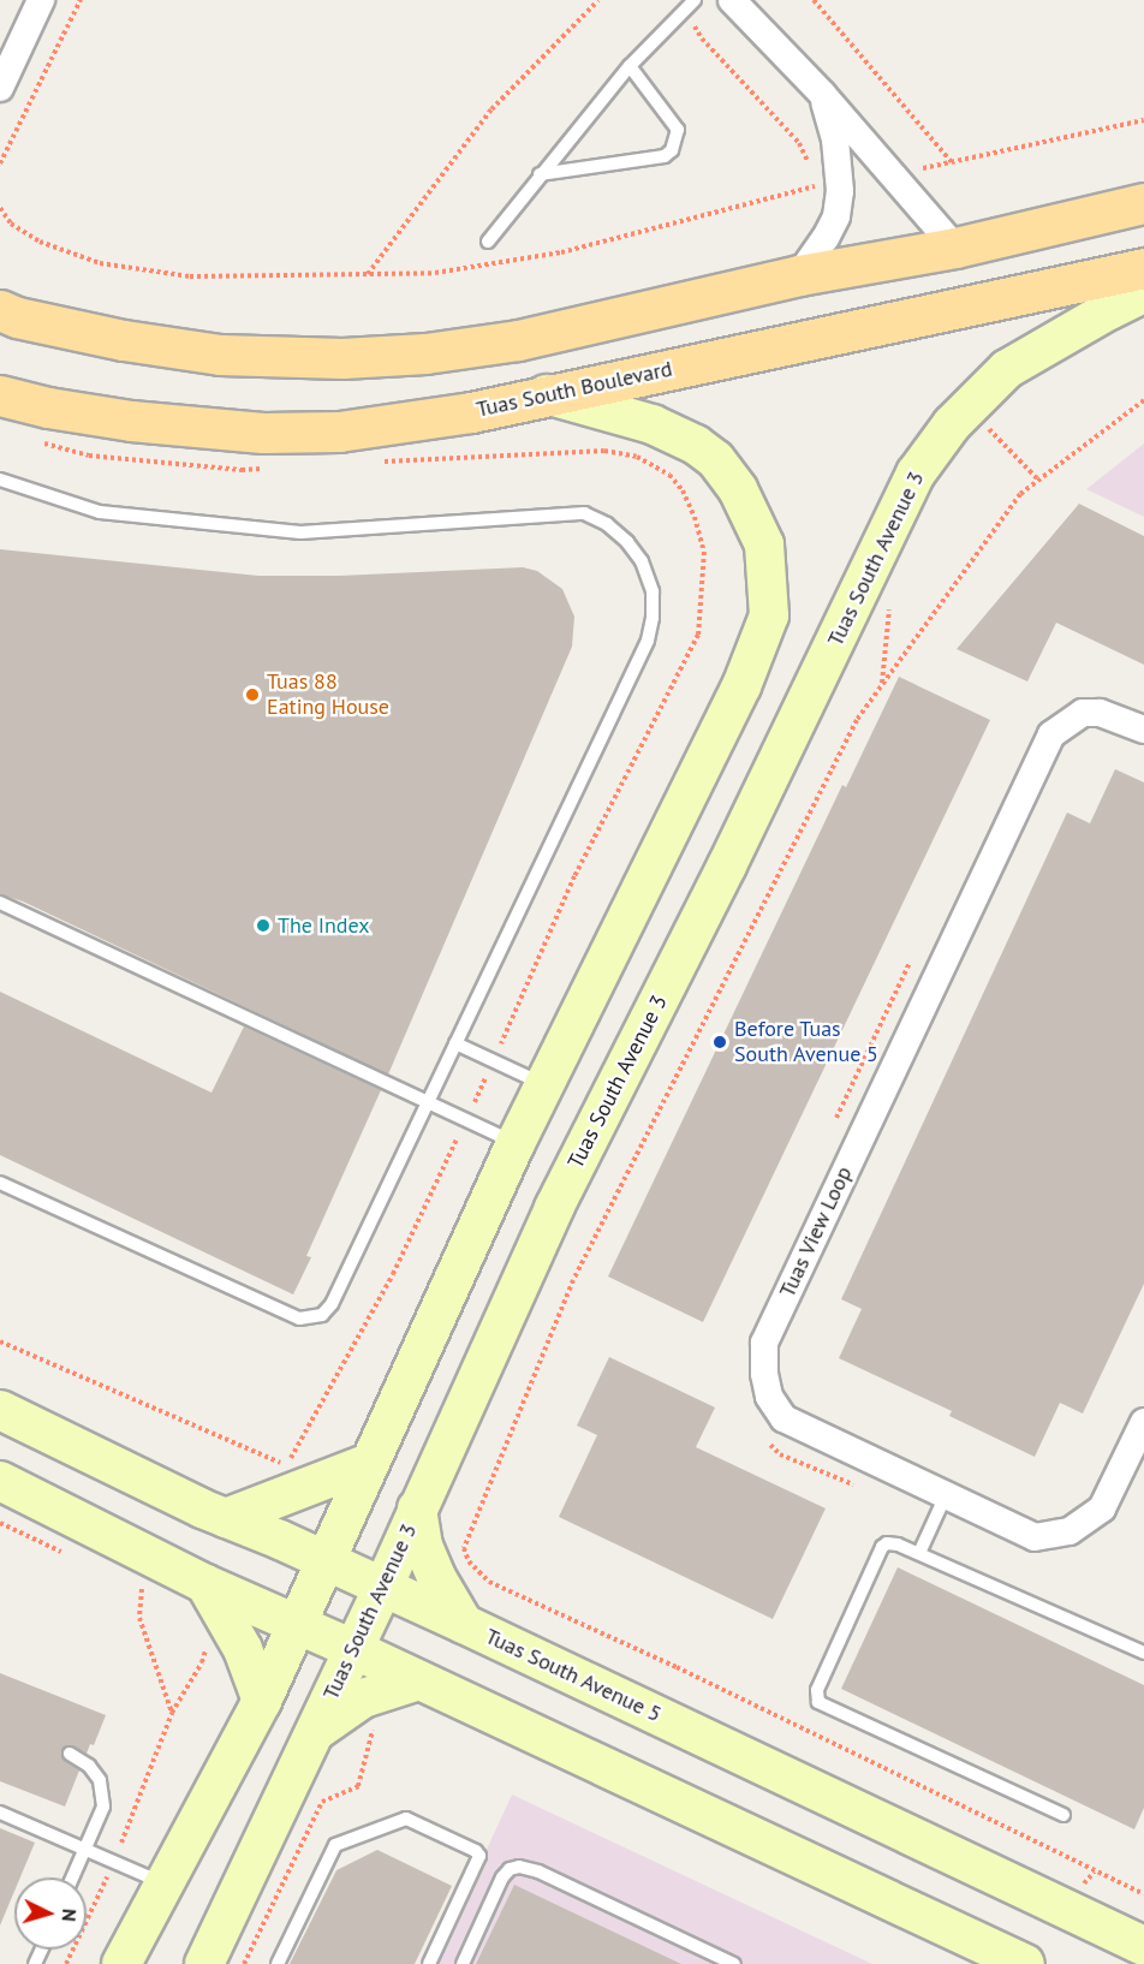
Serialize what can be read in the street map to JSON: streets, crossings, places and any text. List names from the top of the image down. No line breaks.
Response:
{"streets":{"main road":["Tuas South Boulevard"],"street":["Tuas South Avenue 3","Tuas View Loop","Tuas South Avenue 5"]},"crossings":[["Tuas South Avenue 3","Tuas South Avenue 5"]],"places":["Tuas 88 Eating House","The Index","Before Tuas South Avenue 5"],"north":"right"}
